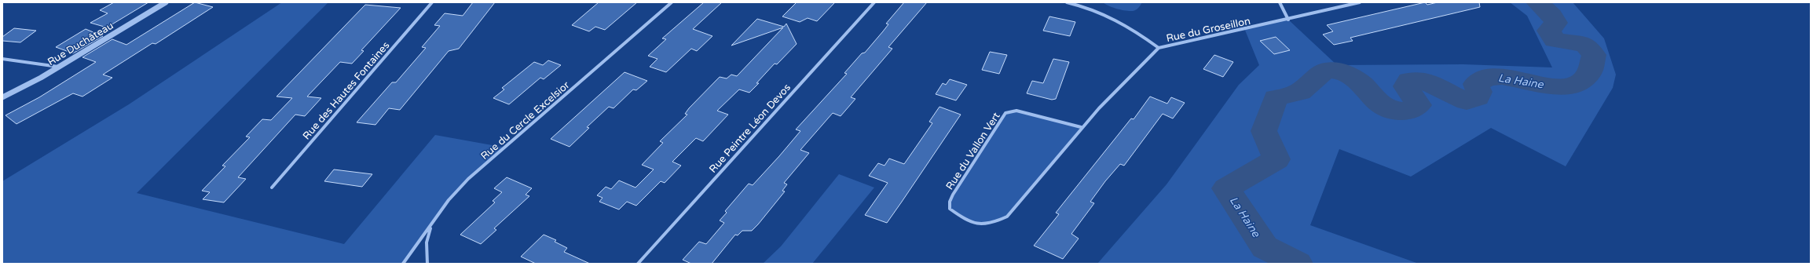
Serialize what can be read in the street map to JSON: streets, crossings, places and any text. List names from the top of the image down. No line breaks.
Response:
{"streets":{"street":["Rue du Groseillon","Rue Duchâteau","Rue des Hautes Fontaines","Rue du Cercle Excelsior","Rue Peintre Léon Devos","Rue du Vallon Vert"]},"crossings":[["Rue du Groseillon","Rue du Vallon Vert"]],"water":["La Haine"]}
